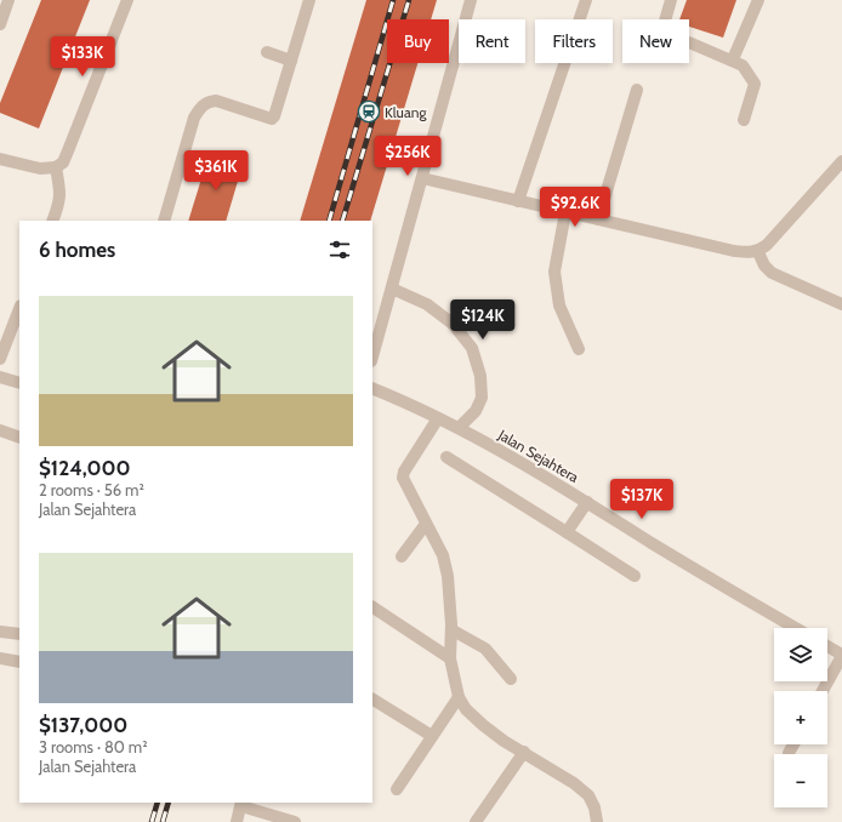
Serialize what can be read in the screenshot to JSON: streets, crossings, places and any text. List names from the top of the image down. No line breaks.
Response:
{"streets":{"street":["Jalan Sejahtera"]},"places":{"station":["Kluang"]},"page":{"chip":["Buy","Rent","Filters","New"],"price":["$133K","$256K","$361K","$92.6K","$124K","$137K"],"heading":"6 homes","list":[{"name":"$124,000","note":"2 rooms · 56 m² · Jalan Sejahtera"},{"name":"$137,000","note":"3 rooms · 80 m² · Jalan Sejahtera"}],"map_buttons":["+","−"]}}
